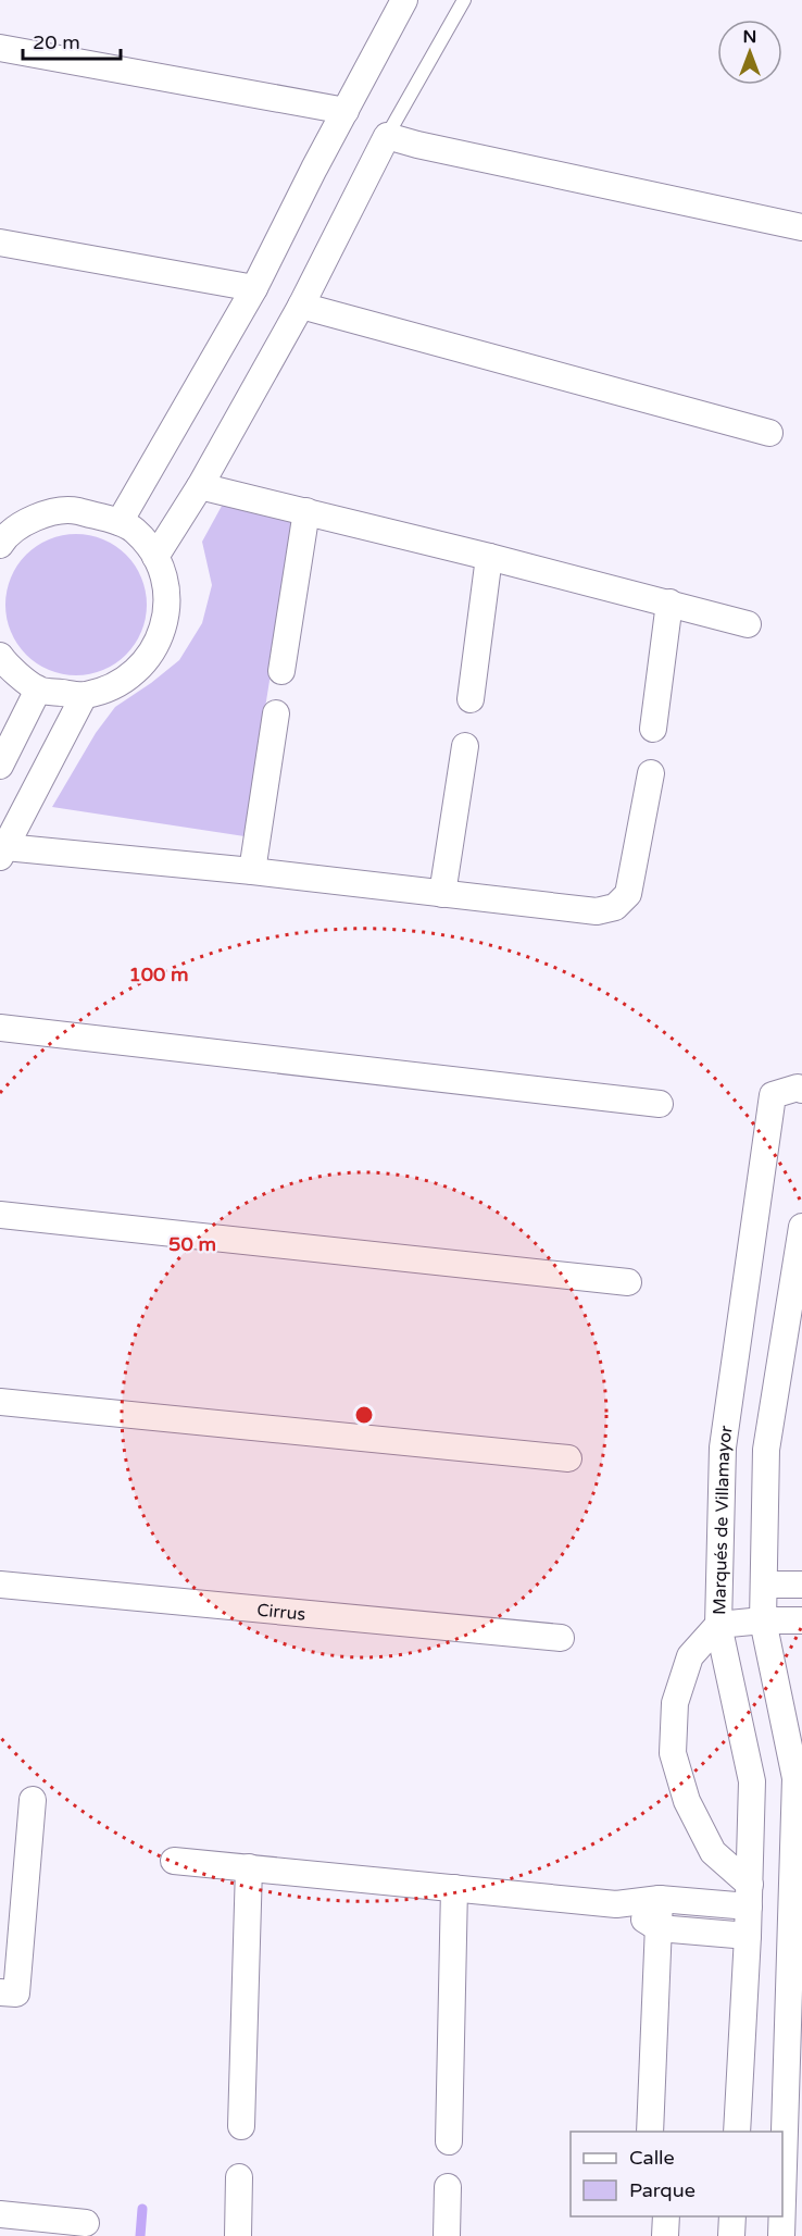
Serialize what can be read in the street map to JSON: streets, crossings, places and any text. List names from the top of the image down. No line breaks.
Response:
{"streets":{"street":["Marqués de Villamayor","Cirrus"]},"legend":["Calle","Parque"],"scale_bar":"20 m","north":"top","rings":["100 m","50 m"]}
